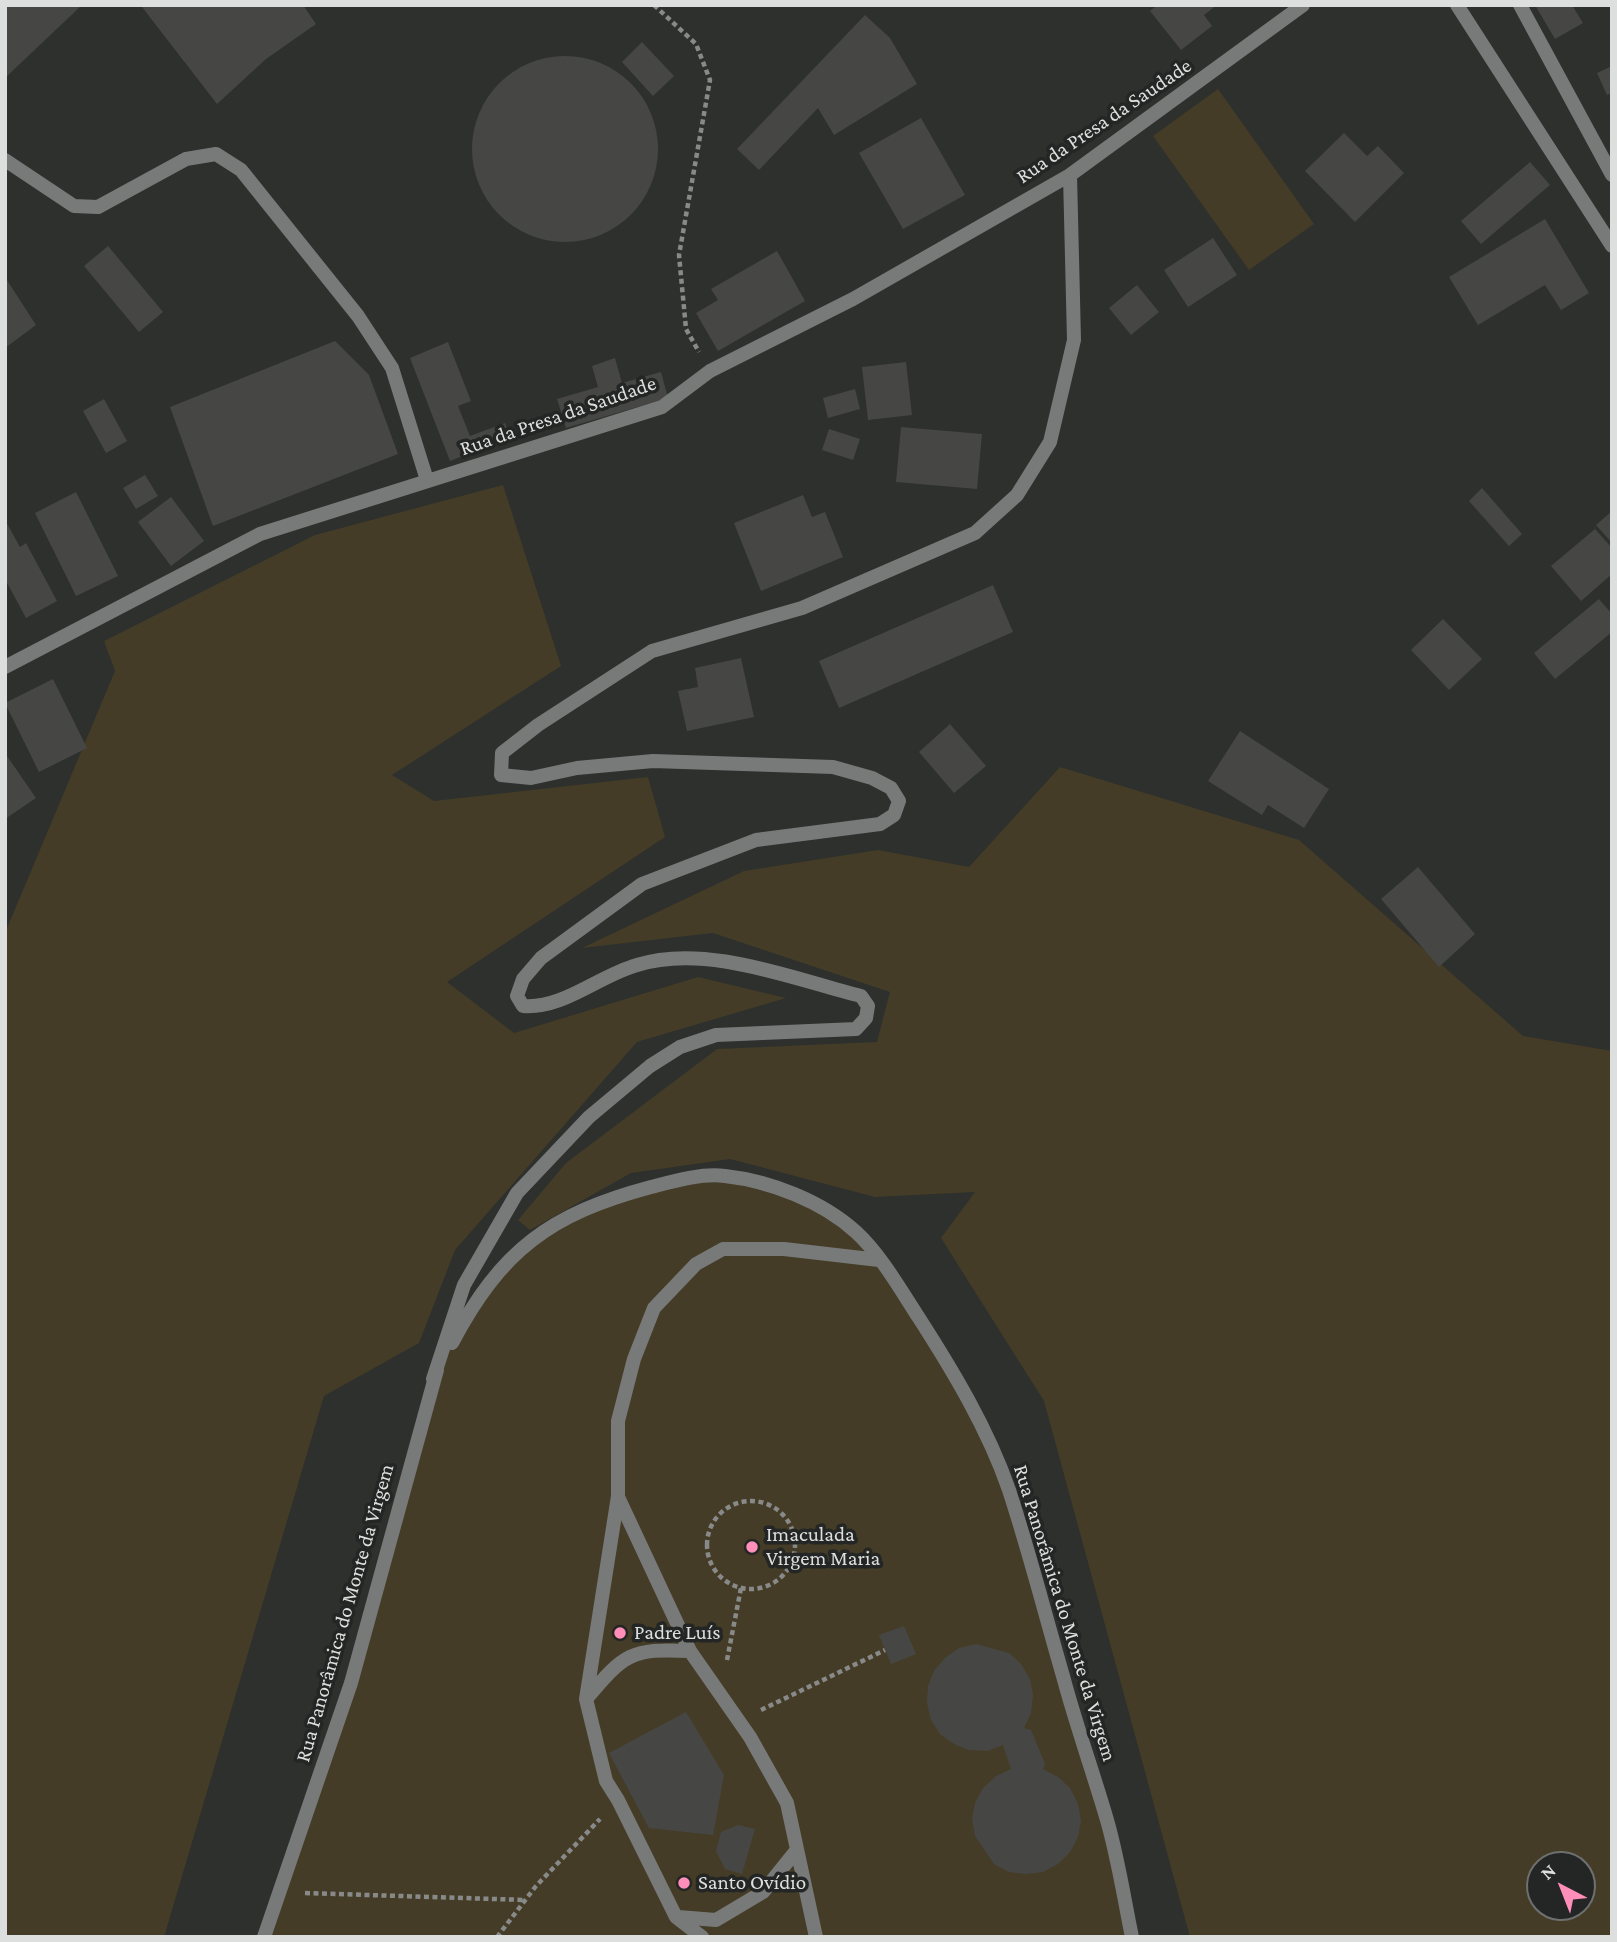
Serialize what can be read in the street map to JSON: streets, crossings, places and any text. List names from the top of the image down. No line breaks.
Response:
{"streets":{"street":["Rua da Presa da Saudade","Rua Panorâmica do Monte da Virgem"]},"crossings":[["Rua da Presa da Saudade","Rua Panorâmica do Monte da Virgem"]],"places":["Imaculada Virgem Maria","Padre Luís","Santo Ovídio"],"north":"top left"}
